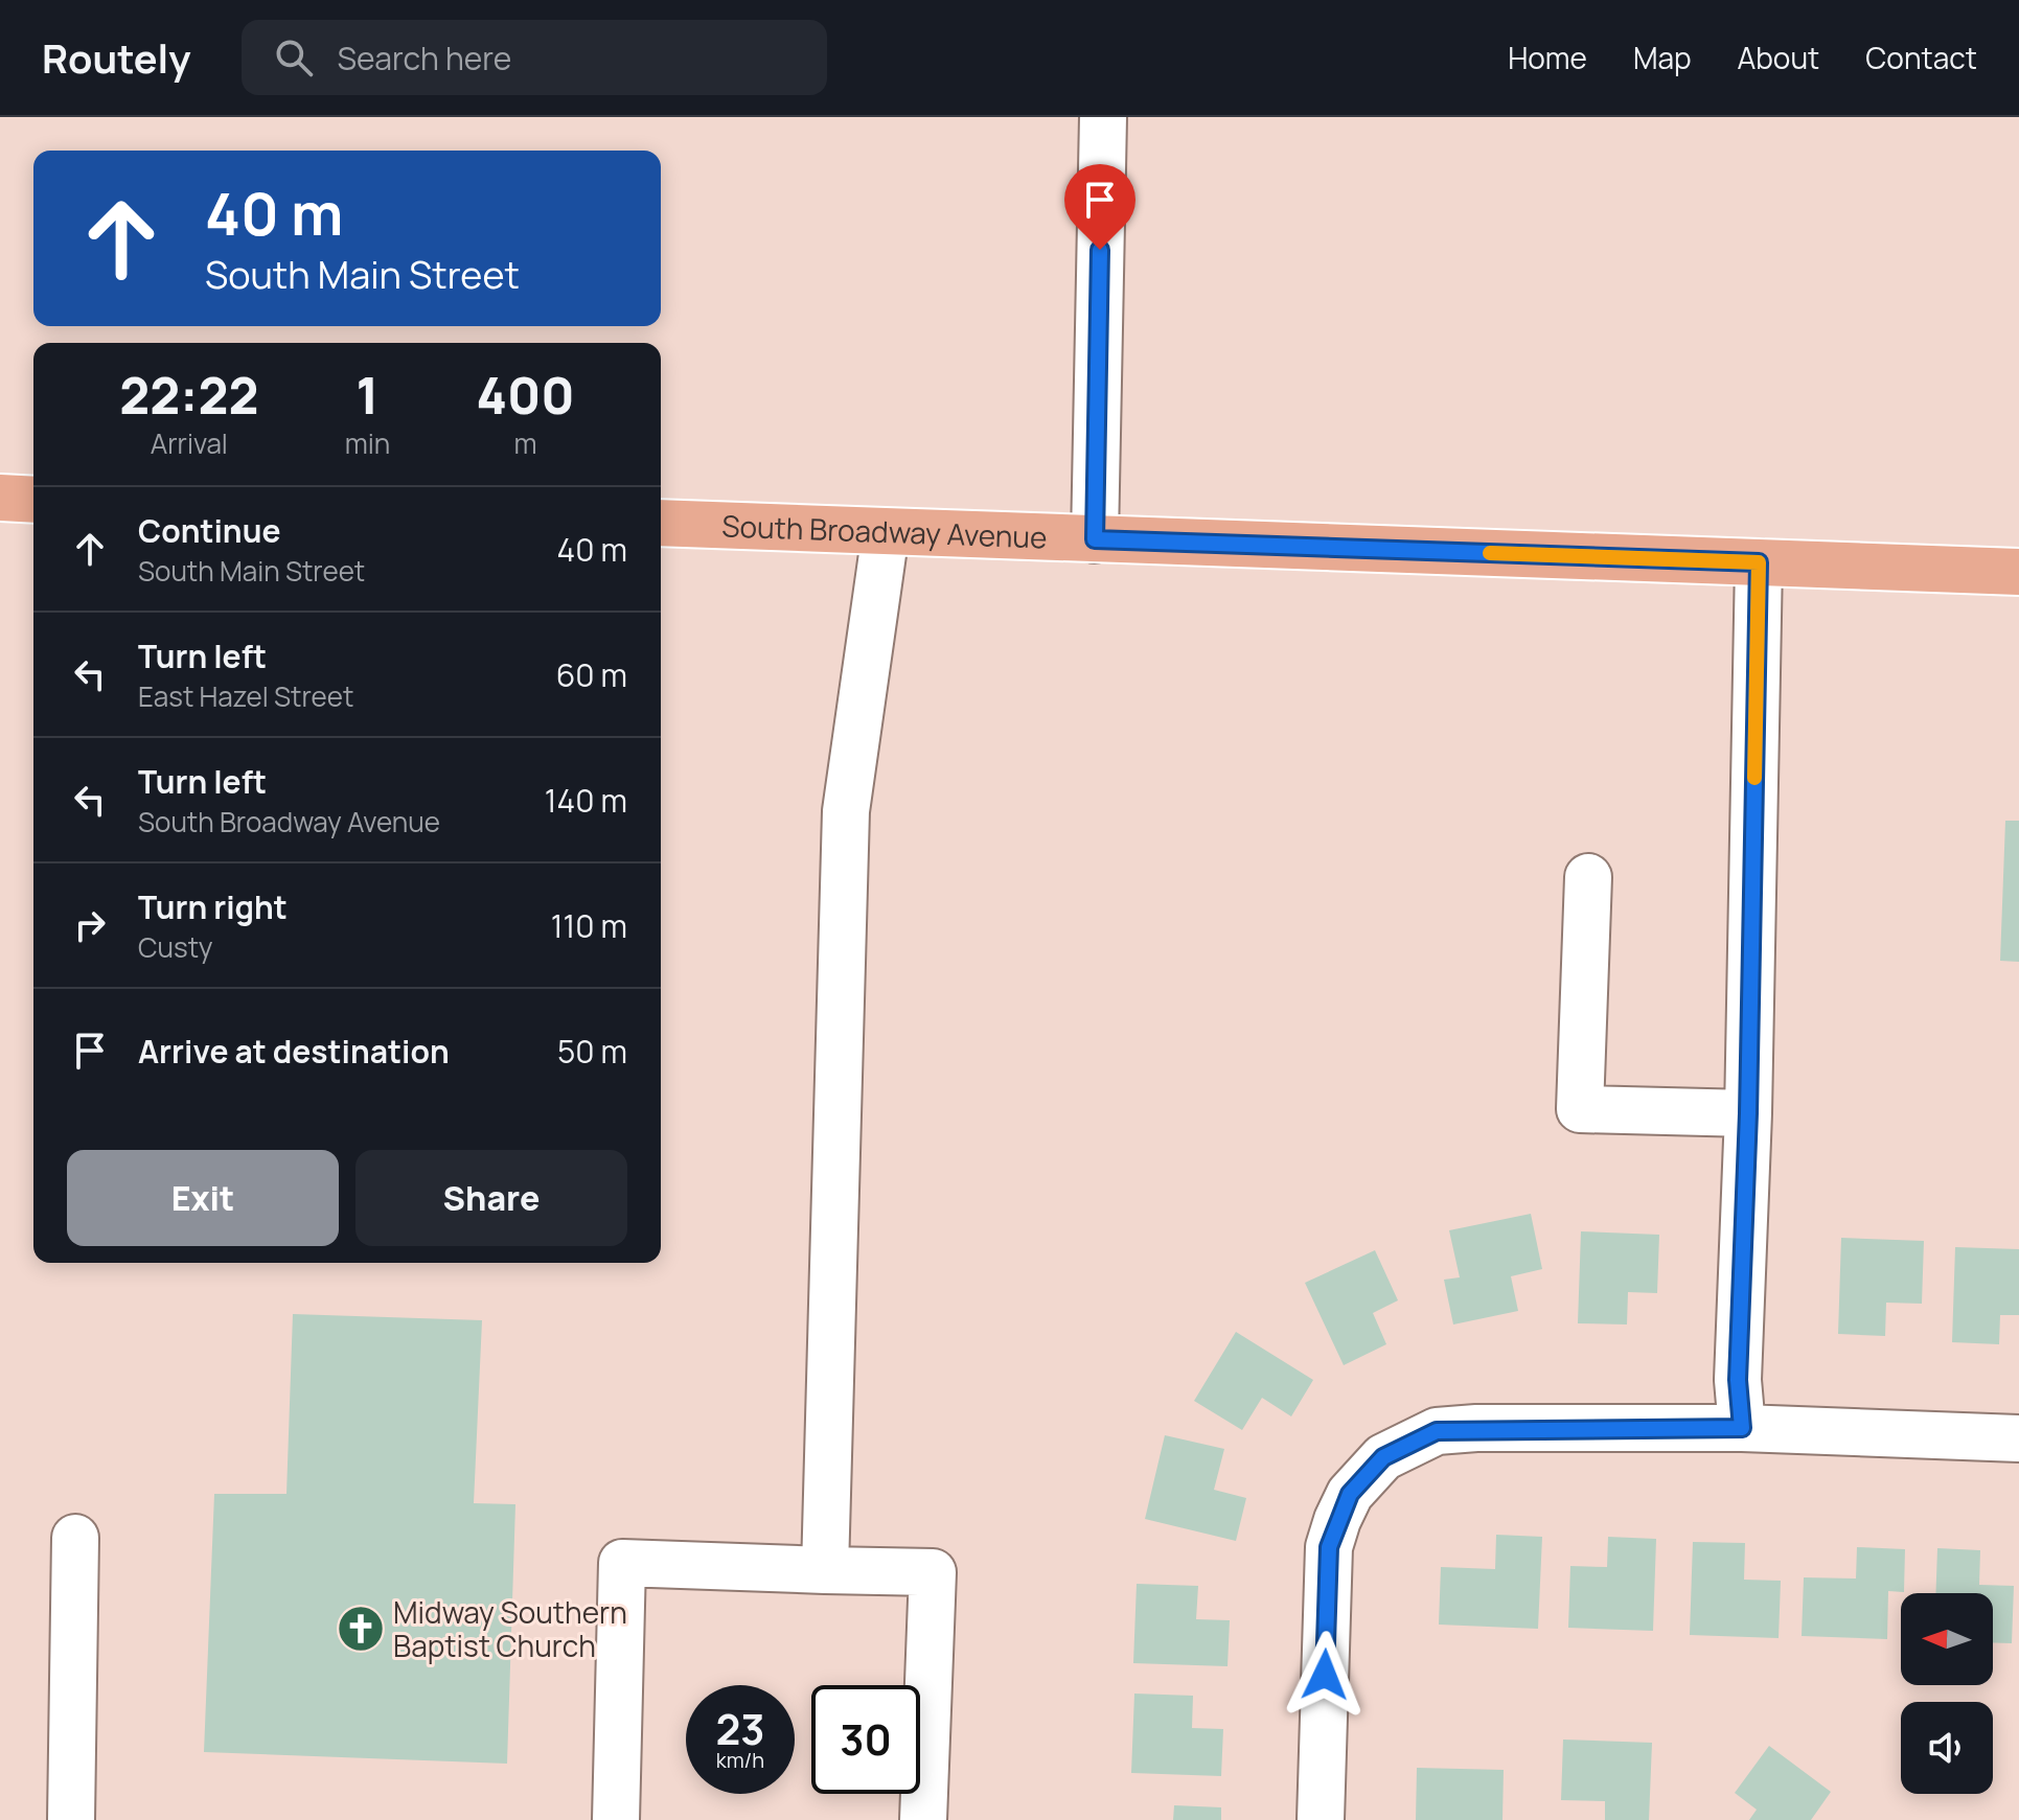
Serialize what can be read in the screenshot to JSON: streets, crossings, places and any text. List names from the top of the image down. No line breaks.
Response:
{"streets":{"main road":["South Broadway Avenue"]},"places":{"church":["Midway Southern Baptist Church"]},"north":"left","page":{"header":"Routely","search":"Search here","nav":["Home","Map","About","Contact"],"turn":["40 m","South Main Street"],"eta":["22:22","Arrival","1","min","400","m"],"list":[{"name":"Continue","note":"South Main Street","value":"40 m"},{"name":"Turn left","note":"East Hazel Street","value":"60 m"},{"name":"Turn left","note":"South Broadway Avenue","value":"140 m"},{"name":"Turn right","note":"Custy","value":"110 m"},{"name":"Arrive at destination","value":"50 m"}],"buttons":["Exit","Share"],"speed":"23 km/h","limit":"30"}}
